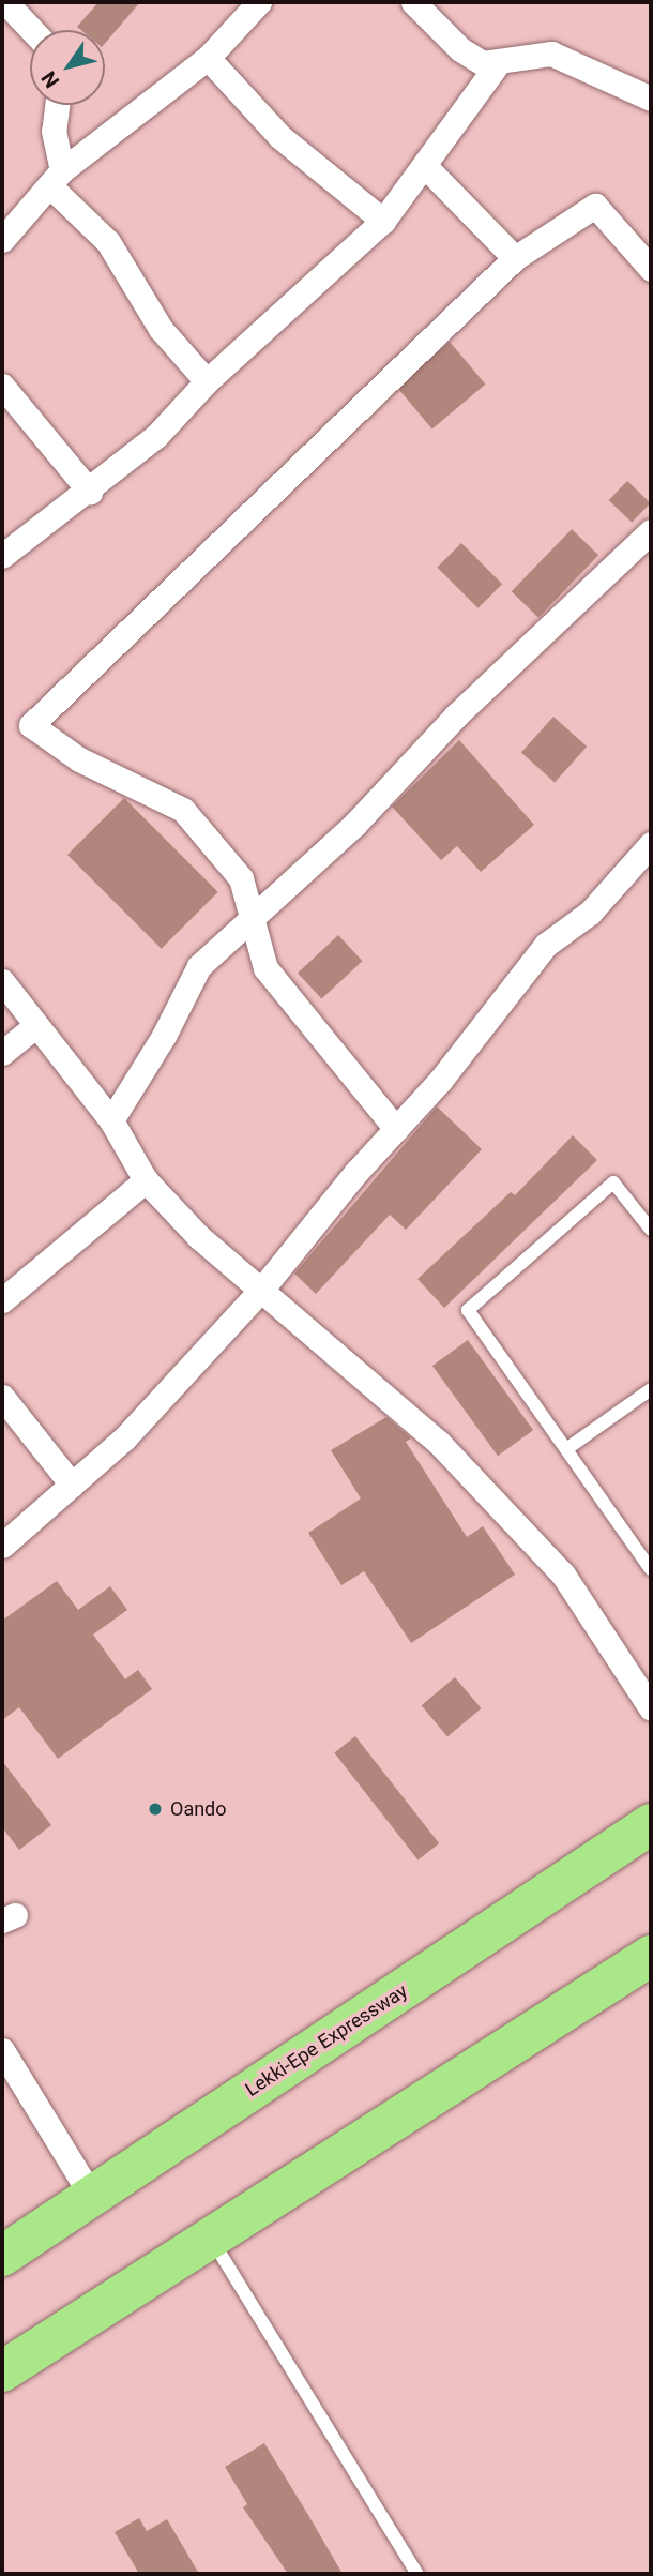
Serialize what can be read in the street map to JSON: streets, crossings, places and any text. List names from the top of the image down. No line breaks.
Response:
{"streets":{"highway":["Lekki-Epe Expressway"]},"places":["Oando"],"north":"bottom left"}
